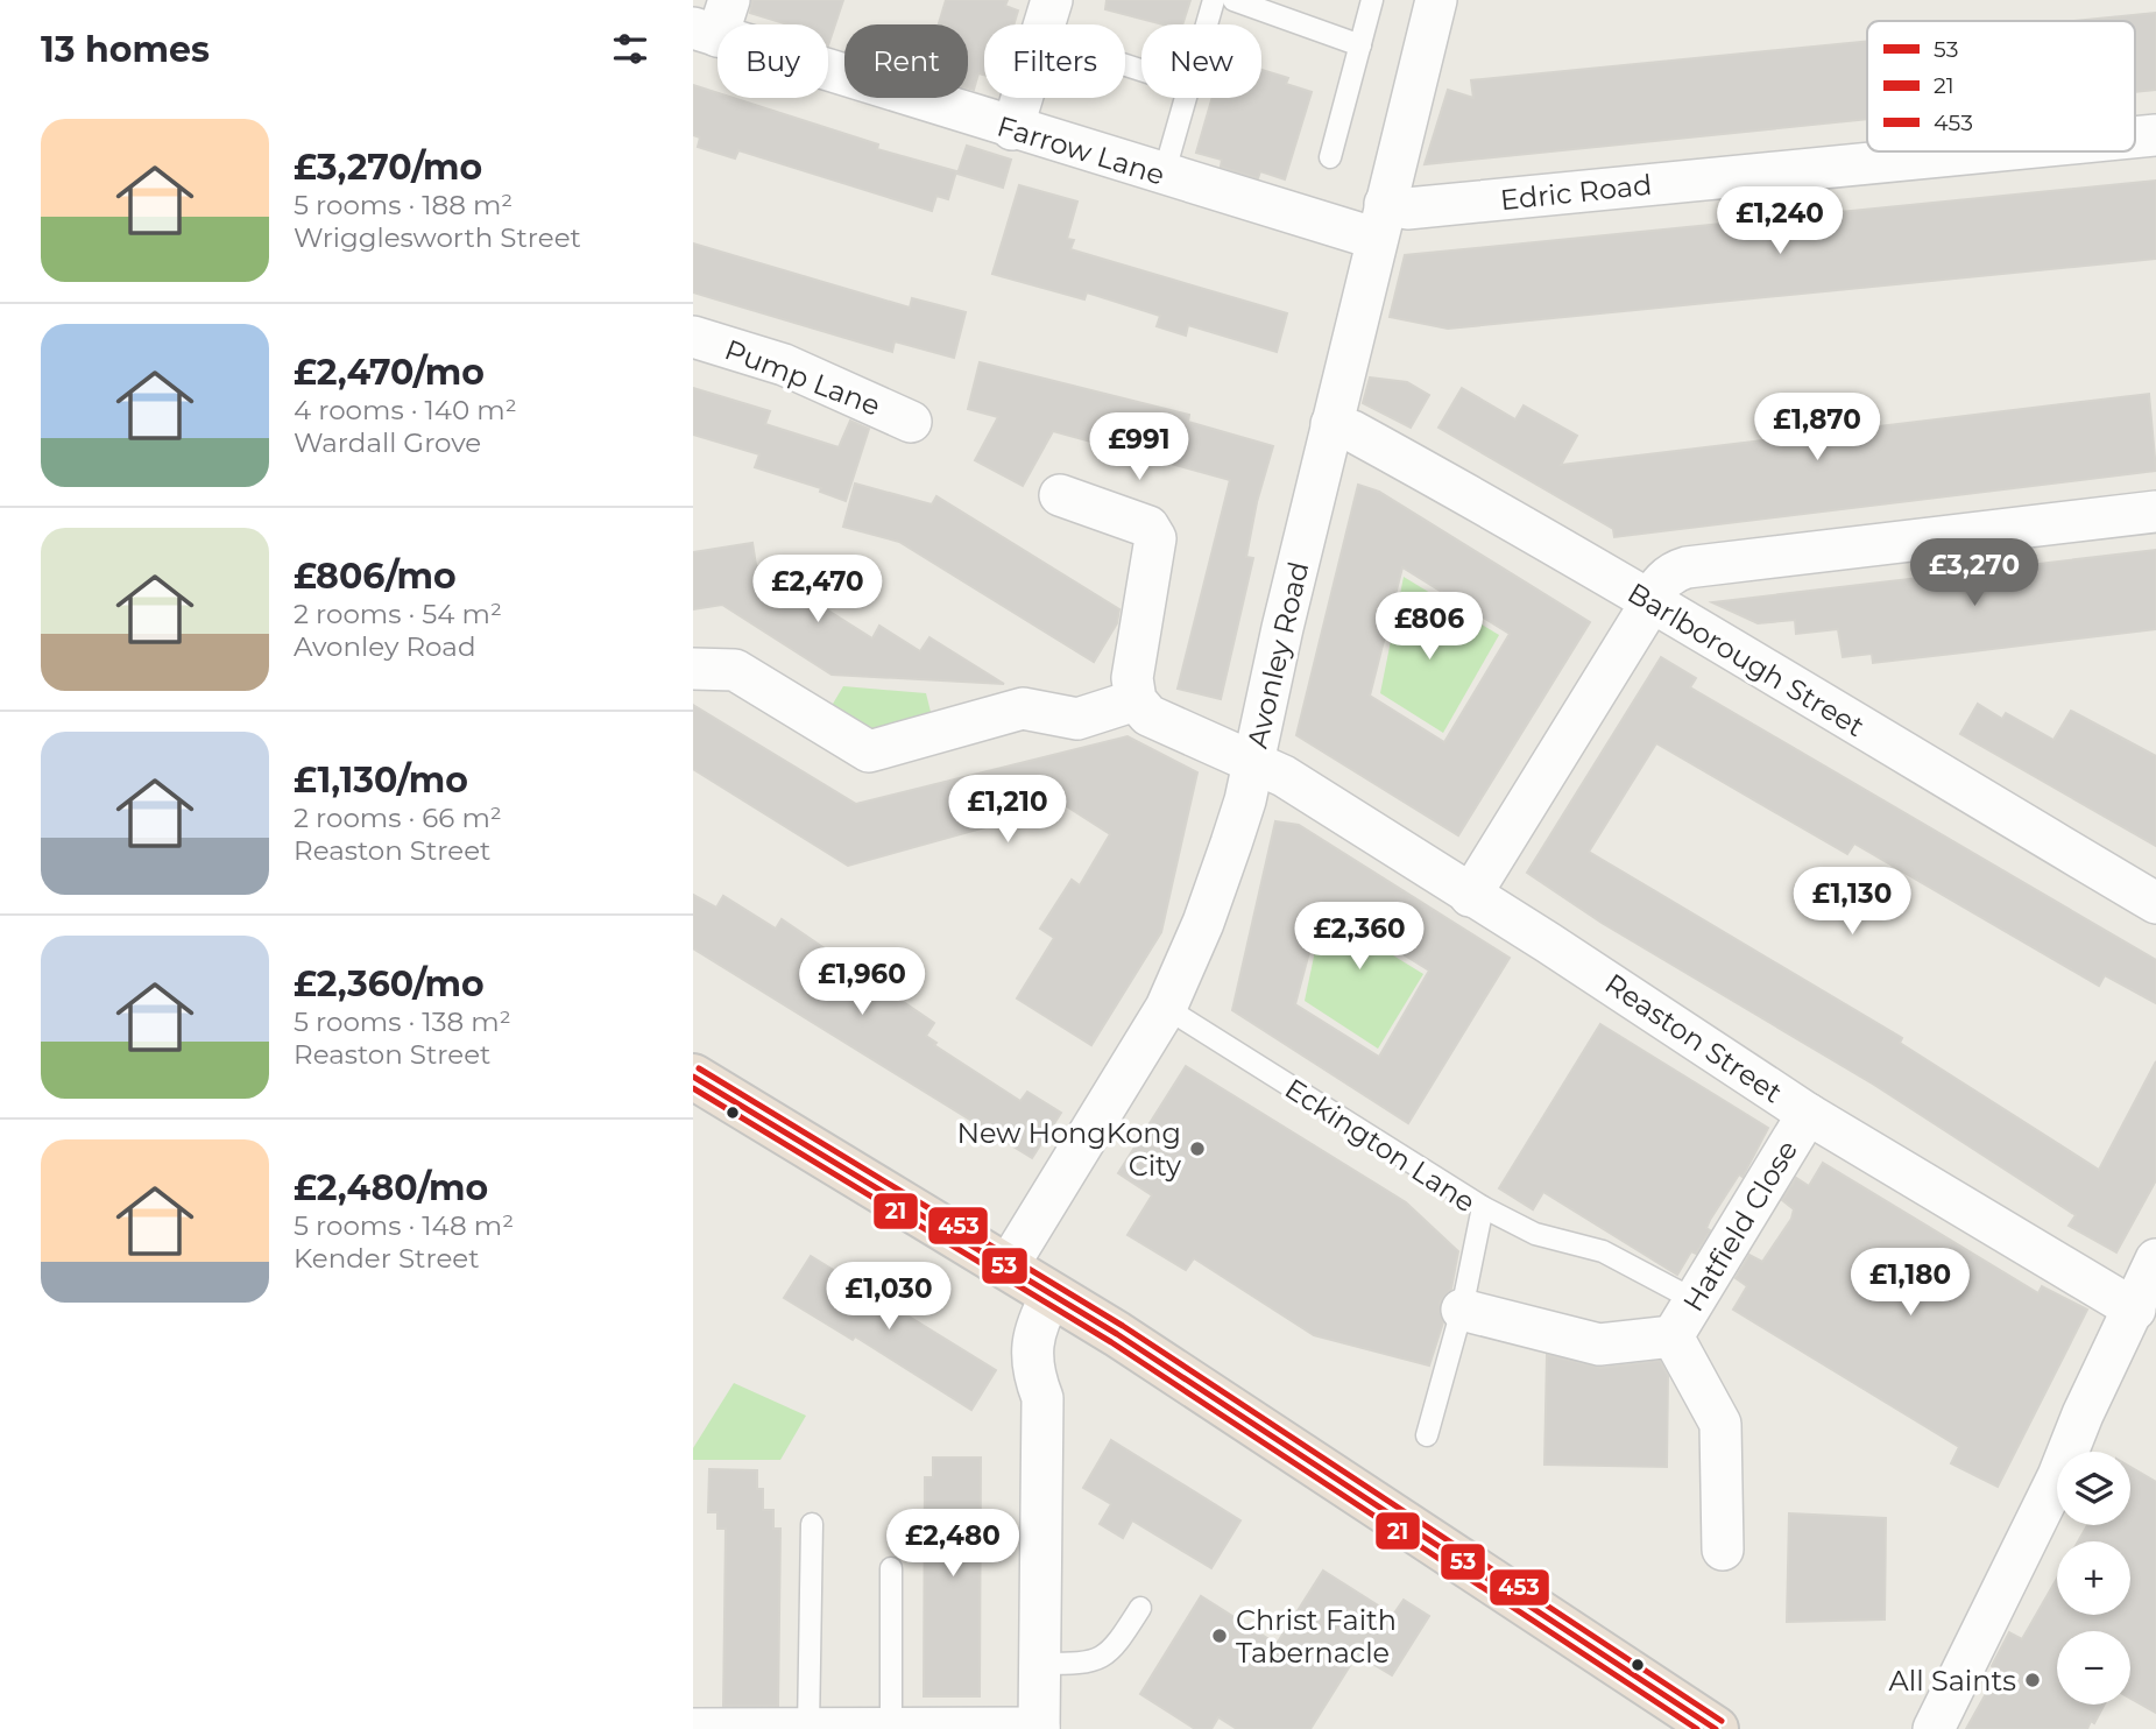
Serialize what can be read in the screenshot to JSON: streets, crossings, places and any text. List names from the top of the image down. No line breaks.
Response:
{"streets":{"street":["Farrow Lane","Edric Road","Pump Lane","Avonley Road","Barlborough Street","Reaston Street","Hatfield Close"],"lane":["Eckington Lane"]},"crossings":[["Farrow Lane","Edric Road"],["Farrow Lane","Avonley Road"],["Edric Road","Avonley Road"],["Avonley Road","Barlborough Street"],["Avonley Road","Reaston Street"],["Avonley Road","Eckington Lane"],["Reaston Street","Hatfield Close"],["Eckington Lane","Hatfield Close"]],"places":["New HongKong City","Christ Faith Tabernacle","All Saints"],"lines":["transit line 453","transit line 53","transit line 21"],"legend":["53","21","453"],"page":{"heading":"13 homes","chip":["Buy","Rent","Filters","New"],"list":[{"name":"£3,270/mo","note":"5 rooms · 188 m² · Wrigglesworth Street"},{"name":"£2,470/mo","note":"4 rooms · 140 m² · Wardall Grove"},{"name":"£806/mo","note":"2 rooms · 54 m² · Avonley Road"},{"name":"£1,130/mo","note":"2 rooms · 66 m² · Reaston Street"},{"name":"£2,360/mo","note":"5 rooms · 138 m² · Reaston Street"},{"name":"£2,480/mo","note":"5 rooms · 148 m² · Kender Street"}],"price":["£1,240","£1,870","£991","£3,270","£2,470","£806","£1,210","£1,130","£2,360","£1,960","£1,180","£1,030","£2,480"],"map_buttons":["+","−"]}}
